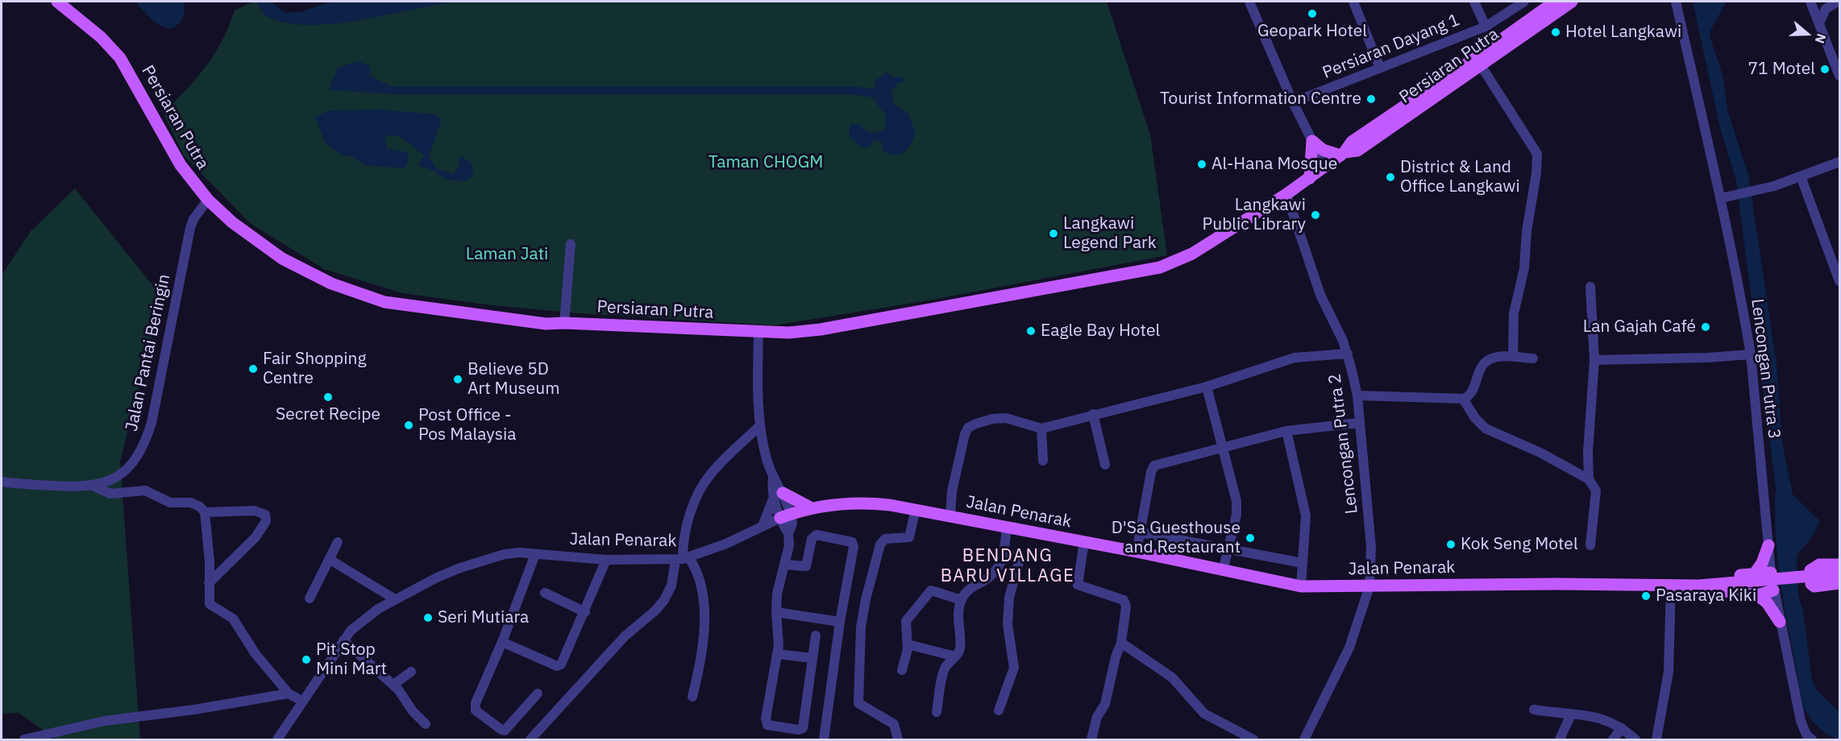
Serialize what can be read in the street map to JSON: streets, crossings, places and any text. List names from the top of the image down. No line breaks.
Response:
{"streets":{"main road":["Persiaran Putra","Jalan Penarak"],"street":["Persiaran Dayang 1","Jalan Pantai Beringin","Lencongan Putra 3","Lencongan Putra 2"]},"crossings":[["Persiaran Putra","Jalan Pantai Beringin"],["Persiaran Putra","Lencongan Putra 2"],["Lencongan Putra 3","Jalan Penarak"],["Lencongan Putra 2","Jalan Penarak"]],"districts":["BENDANG BARU VILLAGE"],"parks":["Taman CHOGM","Laman Jati"],"places":["Geopark Hotel","Hotel Langkawi","71 Motel","Tourist Information Centre","Al-Hana Mosque","District & Land Office Langkawi","Langkawi Public Library","Langkawi Legend Park","Lan Gajah Café","Eagle Bay Hotel","Fair Shopping Centre","Believe 5D Art Museum","Secret Recipe","Post Office - Pos Malaysia","D'Sa Guesthouse and Restaurant","Kok Seng Motel","Pasaraya Kiki","Seri Mutiara","Pit Stop Mini Mart"],"north":"right"}
